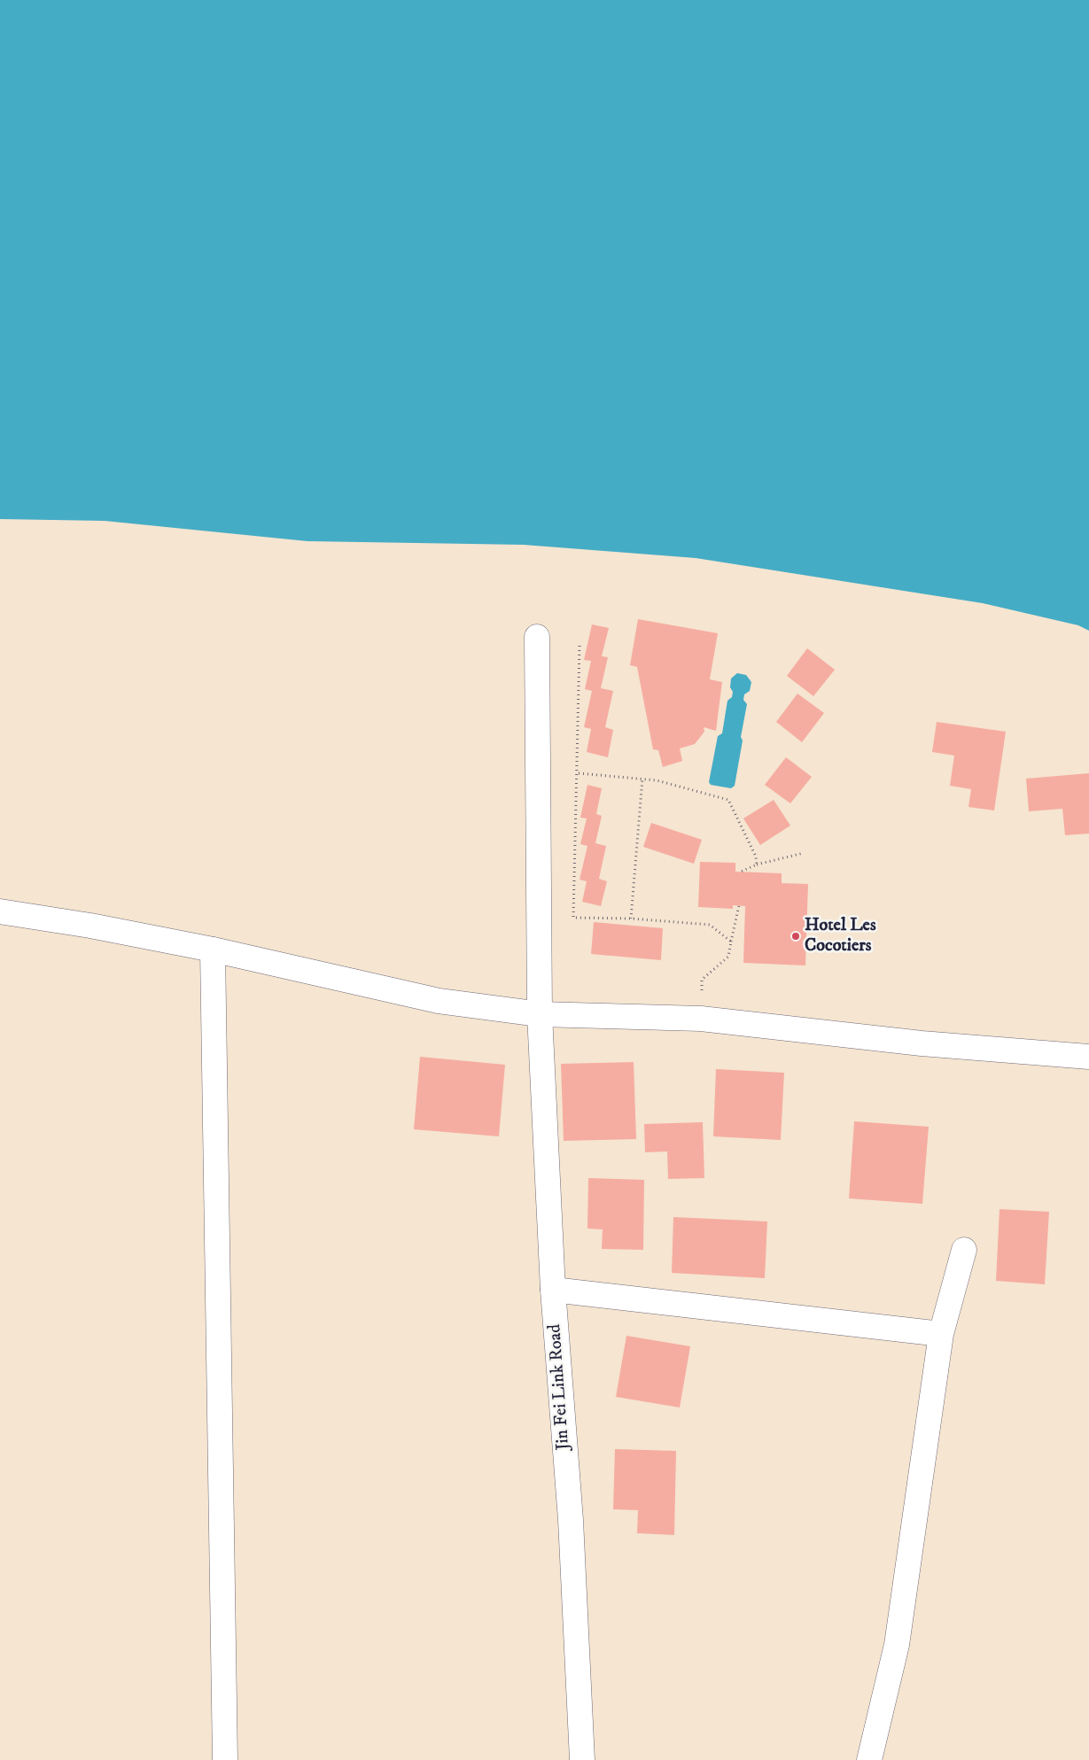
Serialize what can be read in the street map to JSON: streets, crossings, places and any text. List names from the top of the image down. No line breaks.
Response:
{"streets":{"street":["Jin Fei Link Road"]},"places":["Hotel Les Cocotiers"]}
